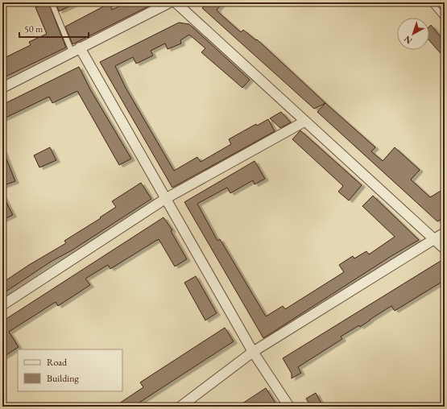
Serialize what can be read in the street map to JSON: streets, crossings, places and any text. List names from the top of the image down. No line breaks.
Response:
{"legend":["Road","Building"],"scale_bar":"50 m","north":"bottom left"}
